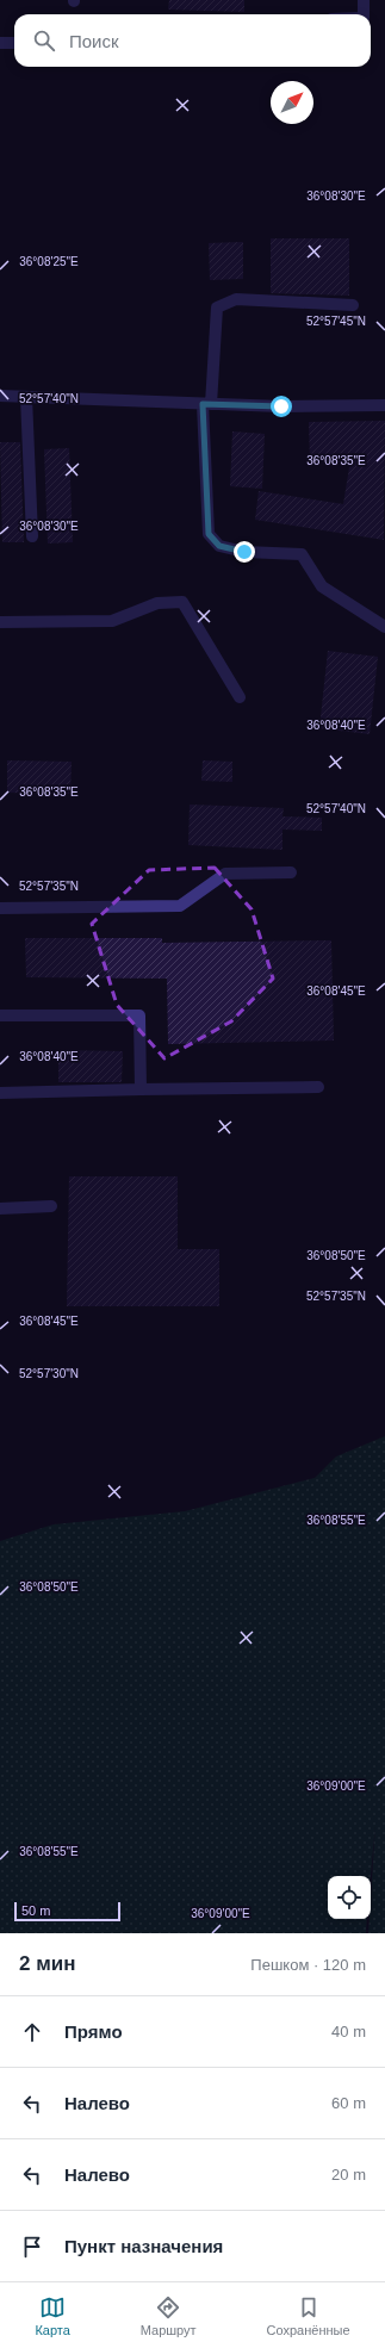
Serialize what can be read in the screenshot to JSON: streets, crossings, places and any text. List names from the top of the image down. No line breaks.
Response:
{"scale_bar":"50 m","north":"top right","page":{"search":"Поиск","scale":"50 m","heading":["2 мин","Пешком · 120 m"],"list":[["Прямо","40 m"],["Налево","60 m"],["Налево","20 m"],"Пункт назначения"],"nav":["Карта","Маршрут","Сохранённые"]},"coordinates":["36°08'30\"E","36°08'25\"E","52°57'45\"N","52°57'40\"N","36°08'35\"E","36°08'40\"E","52°57'35\"N","36°08'45\"E","36°08'50\"E","52°57'30\"N","36°08'55\"E","36°09'00\"E"]}
